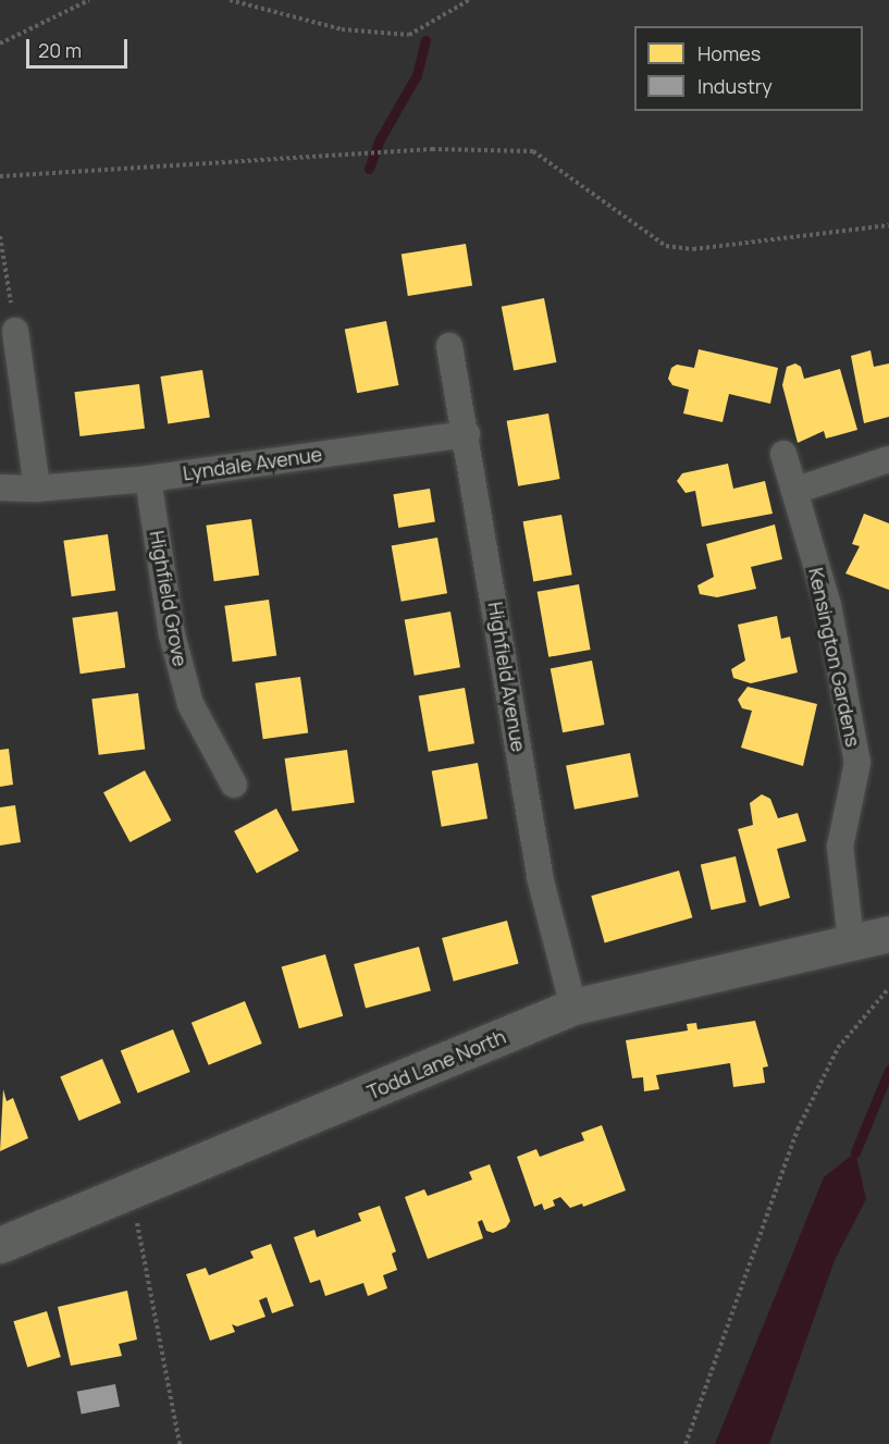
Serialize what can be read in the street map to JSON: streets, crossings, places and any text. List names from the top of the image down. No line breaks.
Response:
{"streets":{"street":["Lyndale Avenue","Highfield Grove","Kensington Gardens","Highfield Avenue","Todd Lane North"]},"crossings":[["Lyndale Avenue","Highfield Grove"],["Lyndale Avenue","Highfield Avenue"],["Kensington Gardens","Todd Lane North"],["Highfield Avenue","Todd Lane North"]],"legend":["Homes","Industry"],"scale_bar":"20 m"}
